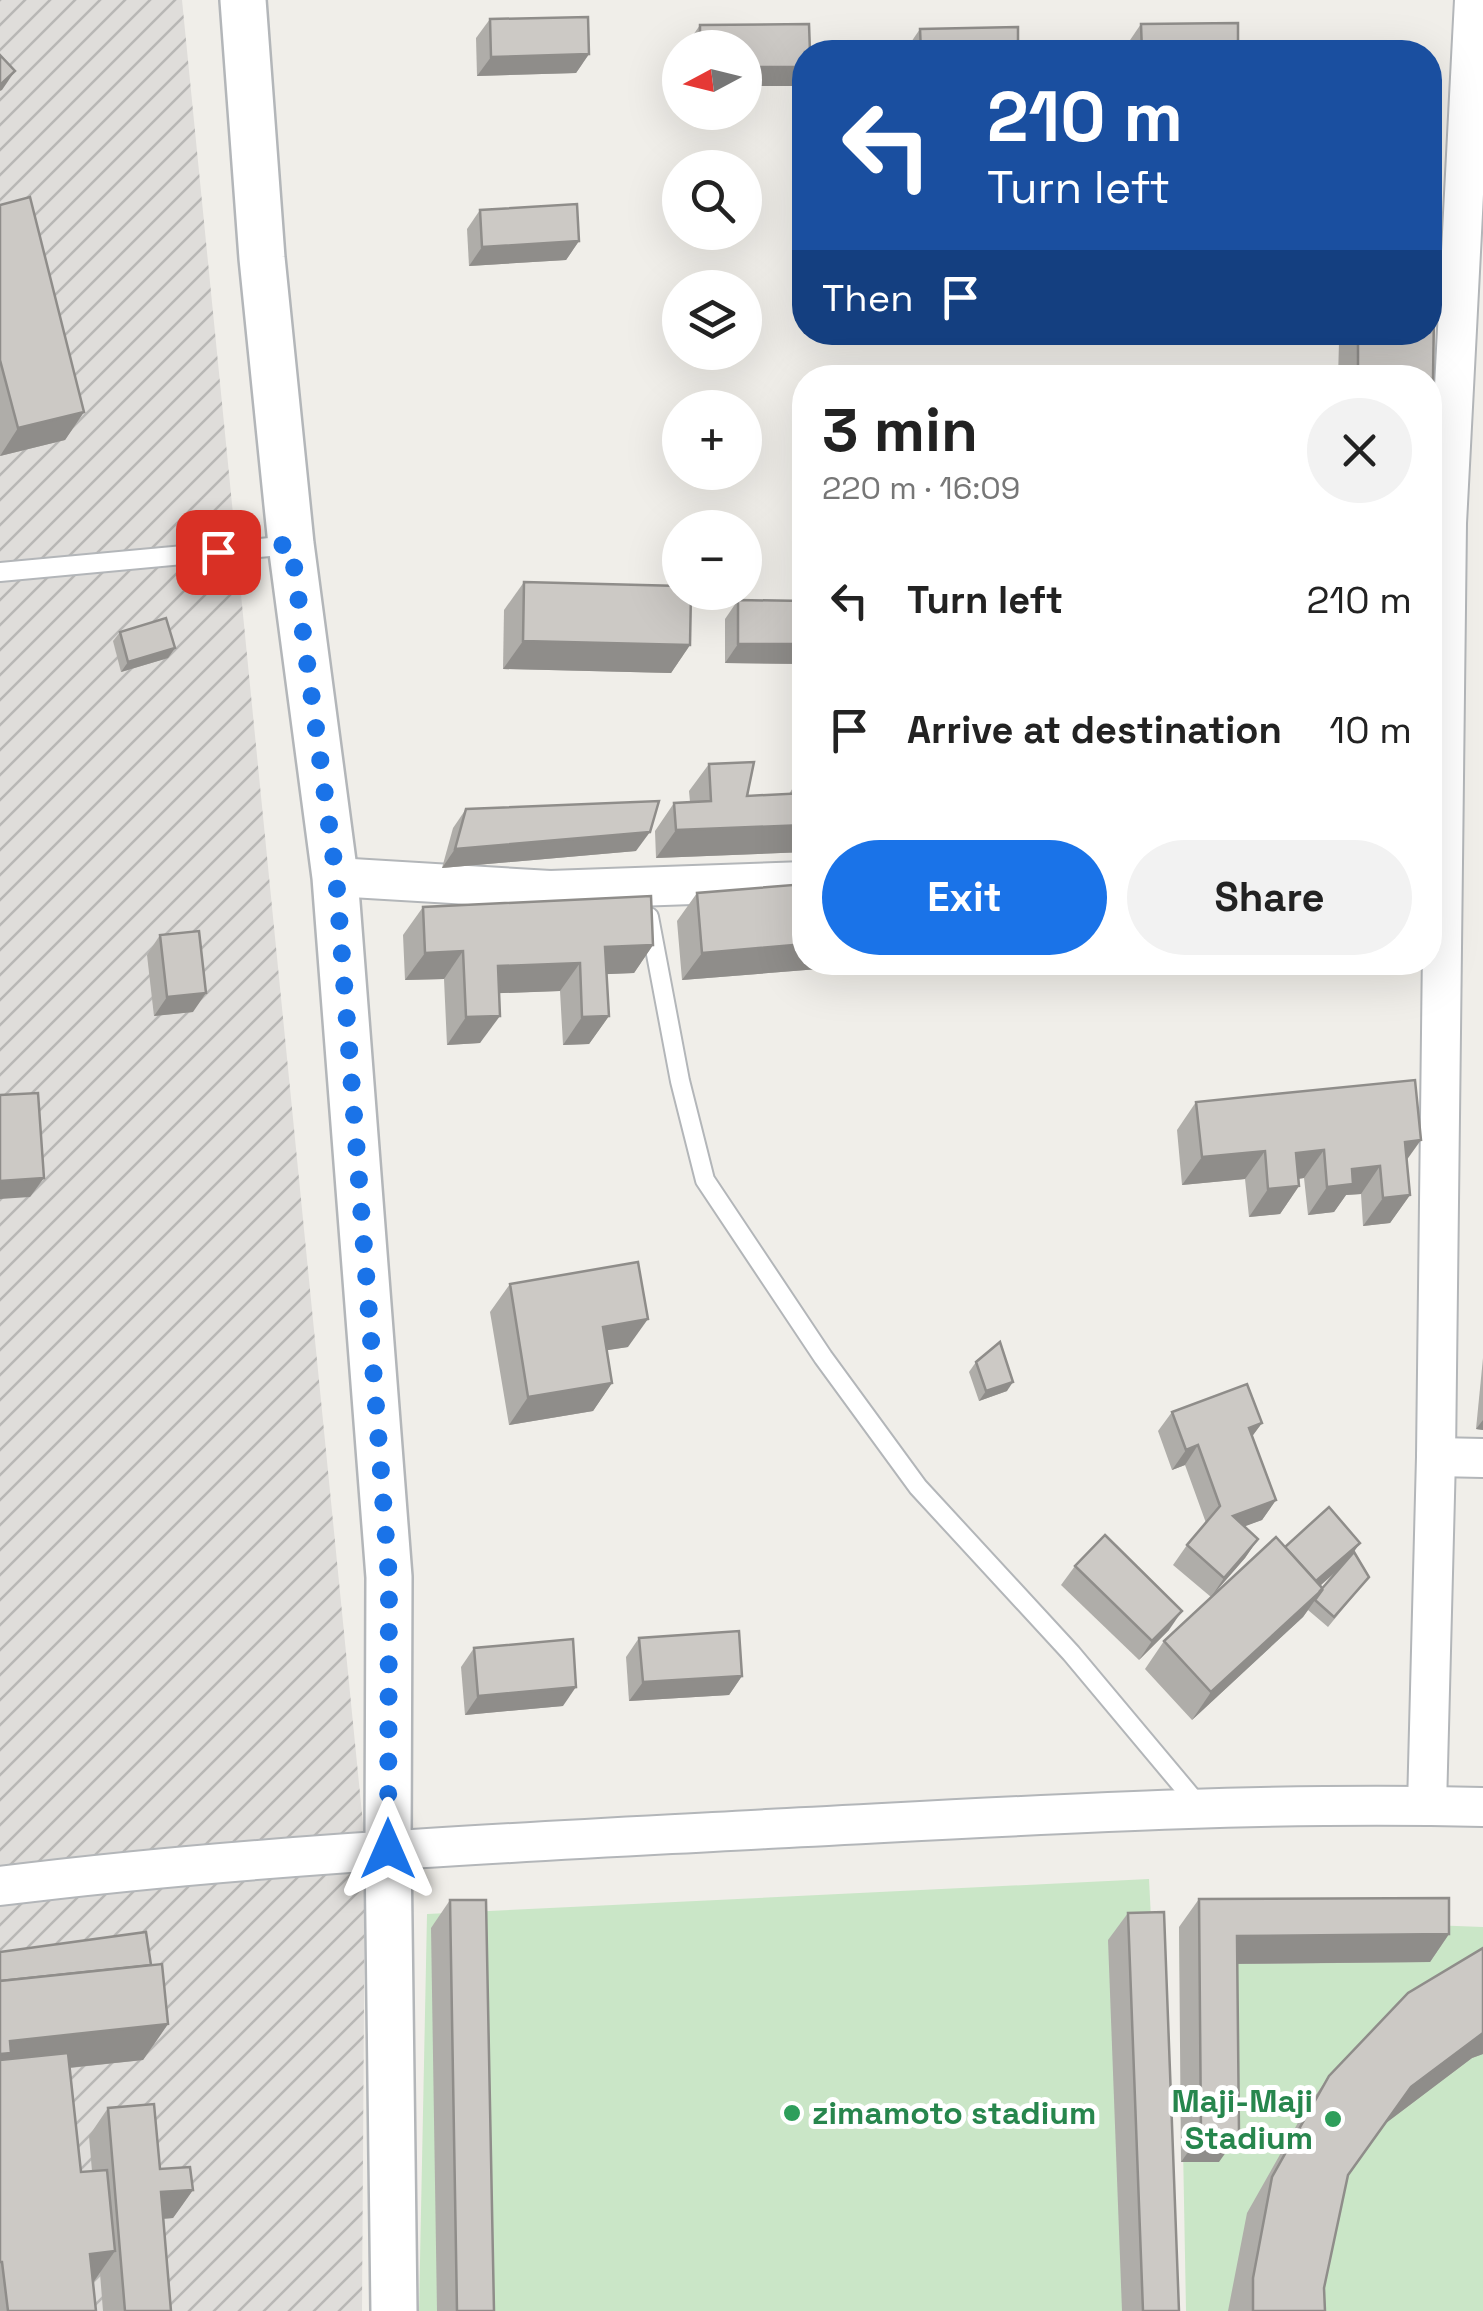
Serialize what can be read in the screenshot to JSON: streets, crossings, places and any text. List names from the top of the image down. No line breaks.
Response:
{"places":["zimamoto stadium","Maji-Maji Stadium"],"north":"left","page":{"map_buttons":["+","−"],"turn":["210 m","Turn left"],"then":"Then","heading":["3 min","220 m · 16:09"],"list":[{"name":"Turn left","value":"210 m"},{"name":"Arrive at destination","value":"10 m"}],"buttons":["Exit","Share"]}}
